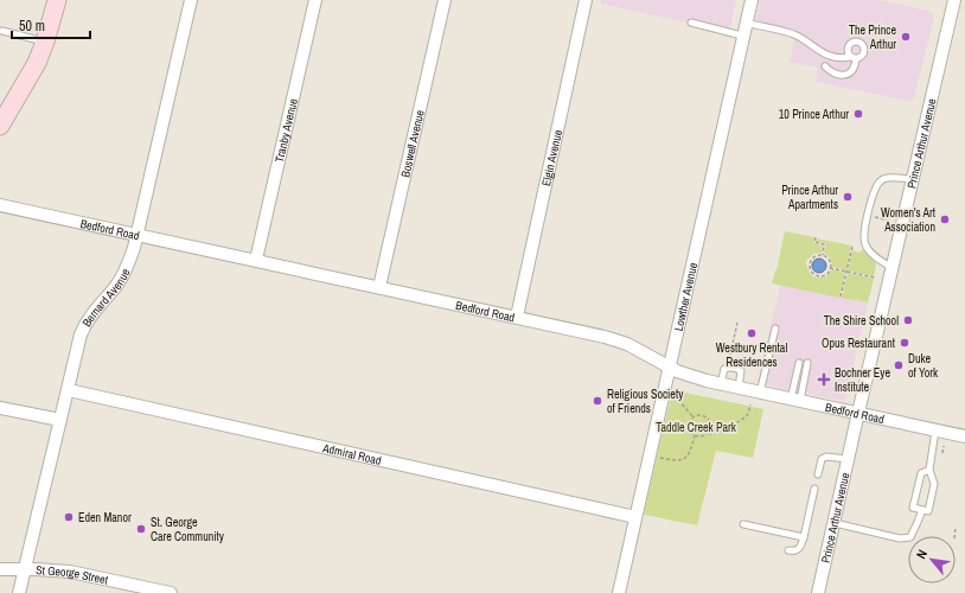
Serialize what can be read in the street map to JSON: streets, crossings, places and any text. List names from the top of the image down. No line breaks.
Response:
{"streets":{"street":["Tranby Avenue","Boswell Avenue","Prince Arthur Avenue","Elgin Avenue","Bedford Road","Bernard Avenue","Lowther Avenue","Admiral Road","St George Street"]},"crossings":[["Tranby Avenue","Bedford Road"],["Boswell Avenue","Bedford Road"],["Prince Arthur Avenue","Bedford Road"],["Elgin Avenue","Bedford Road"],["Bedford Road","Bernard Avenue"],["Bedford Road","Lowther Avenue"],["Bernard Avenue","Admiral Road"],["Bernard Avenue","St George Street"],["Lowther Avenue","Admiral Road"]],"parks":["Taddle Creek Park"],"places":{"other":["The Prince Arthur","10 Prince Arthur","Prince Arthur Apartments","Women's Art Association","The Shire School","Westbury Rental Residences","Opus Restaurant","Duke of York","Religious Society of Friends","Eden Manor","St. George Care Community"],"health":["Bochner Eye Institute"]},"scale_bar":"50 m","north":"top left"}
